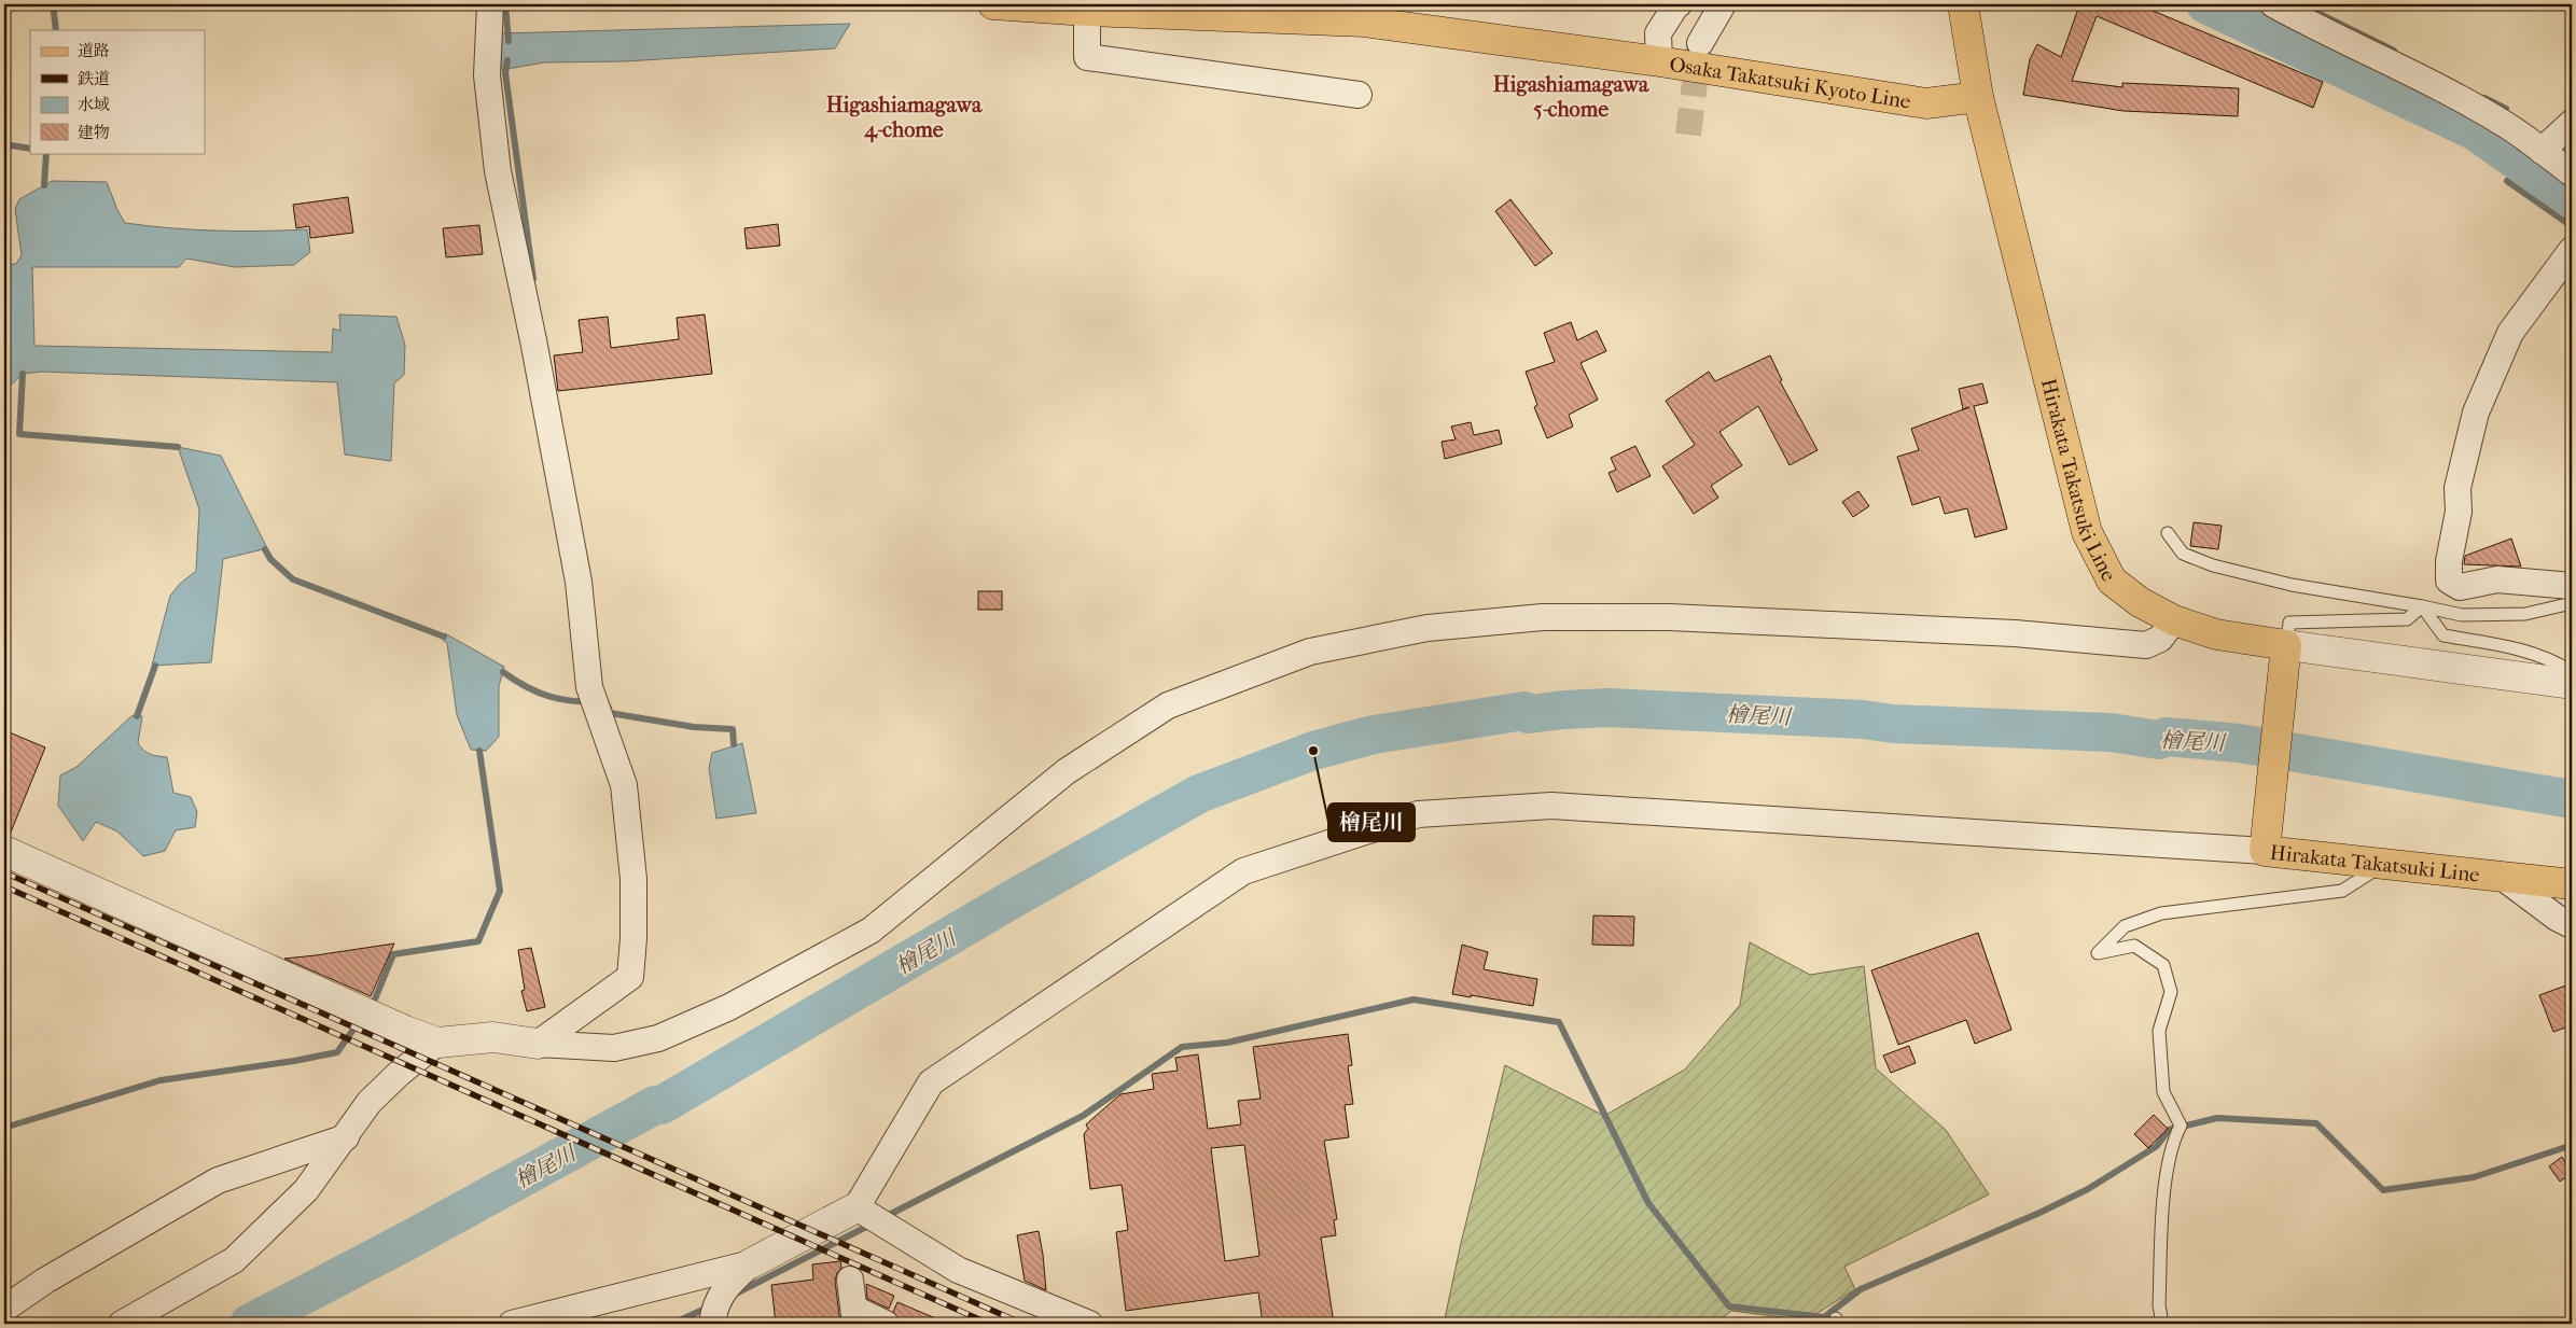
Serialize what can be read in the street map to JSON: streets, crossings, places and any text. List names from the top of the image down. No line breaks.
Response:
{"streets":{"main road":["Osaka Takatsuki Kyoto Line","Hirakata Takatsuki Line"]},"crossings":[["Osaka Takatsuki Kyoto Line","Hirakata Takatsuki Line"]],"districts":["Higashiamagawa 5-chome","Higashiamagawa 4-chome"],"water":["檜尾川"],"places":["檜尾川"],"legend":["道路","鉄道","水域","建物"]}
